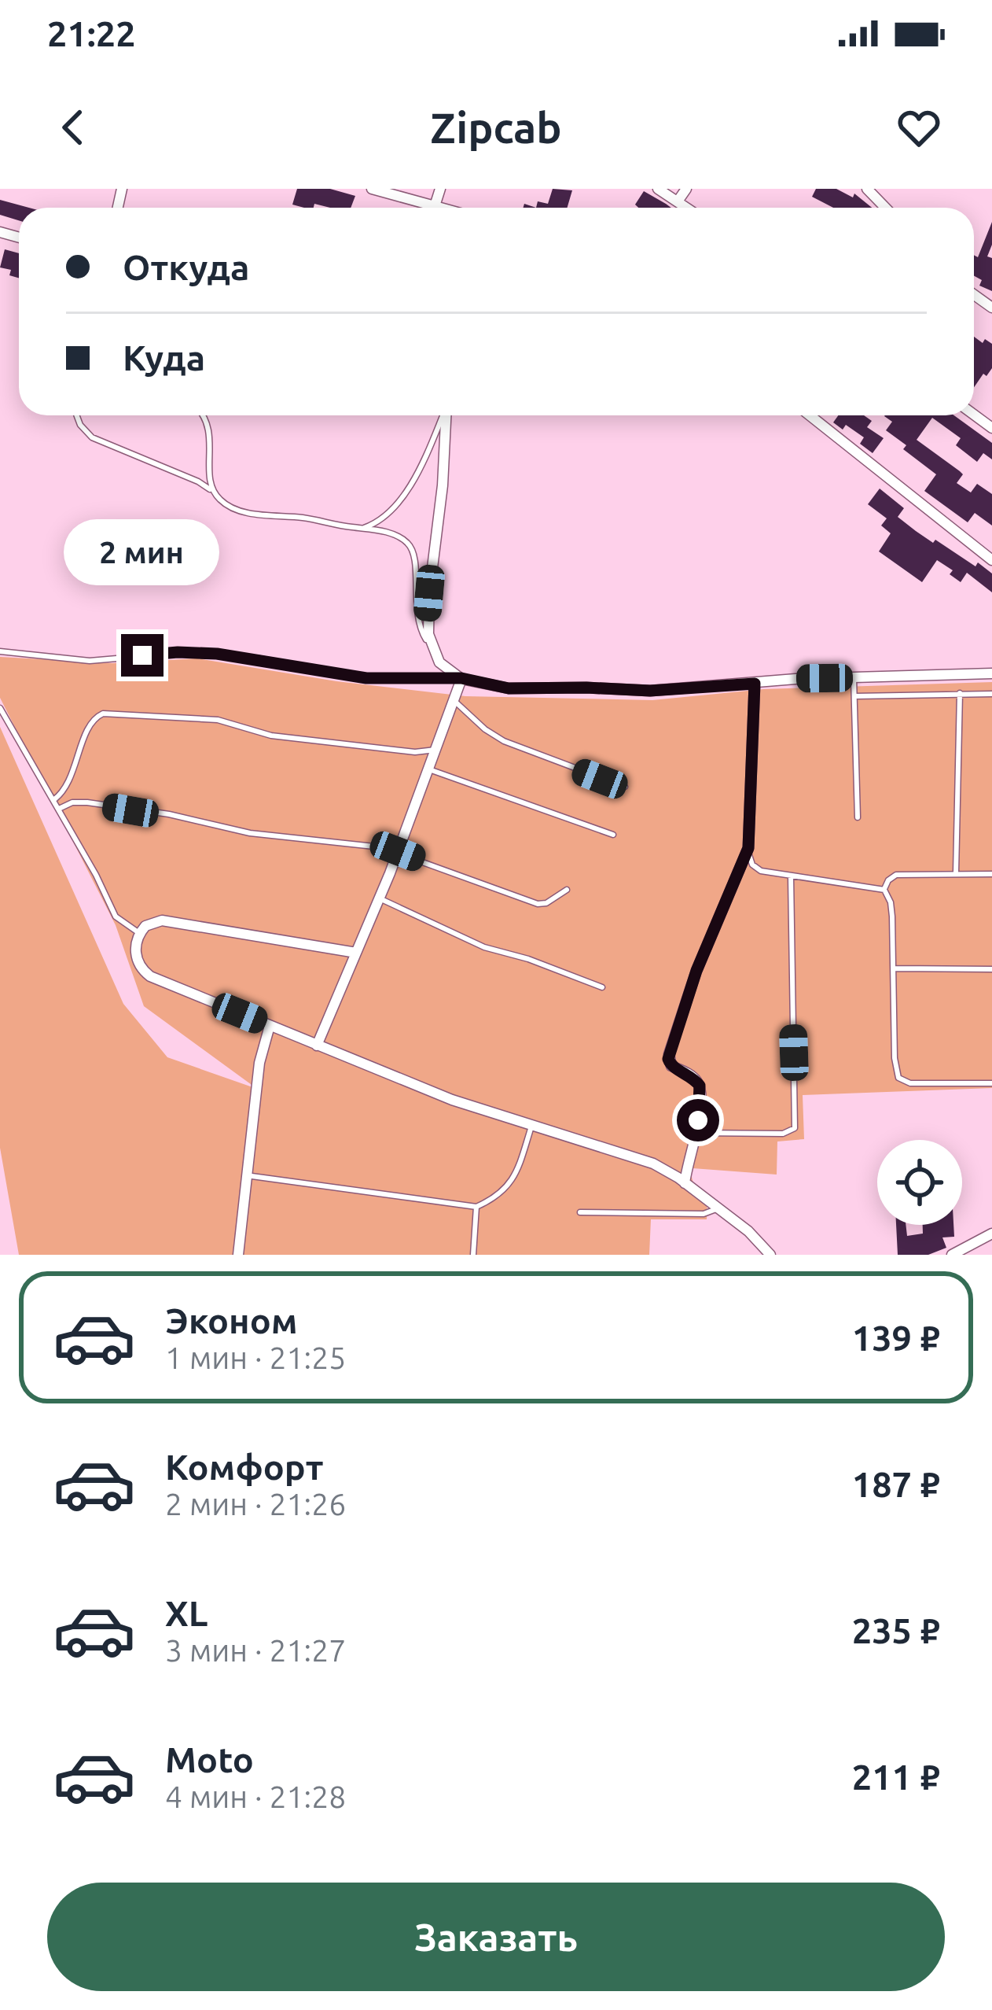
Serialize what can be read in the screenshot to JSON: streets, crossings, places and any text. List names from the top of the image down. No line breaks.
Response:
{"page":{"status":"21:22","header":"Zipcab","banner":["Откуда","Куда"],"bubble":"2 мин","list":[{"name":"Эконом","note":"1 мин · 21:25","value":"139 ₽"},{"name":"Комфорт","note":"2 мин · 21:26","value":"187 ₽"},{"name":"XL","note":"3 мин · 21:27","value":"235 ₽"},{"name":"Moto","note":"4 мин · 21:28","value":"211 ₽"}],"buttons":"Заказать"}}
